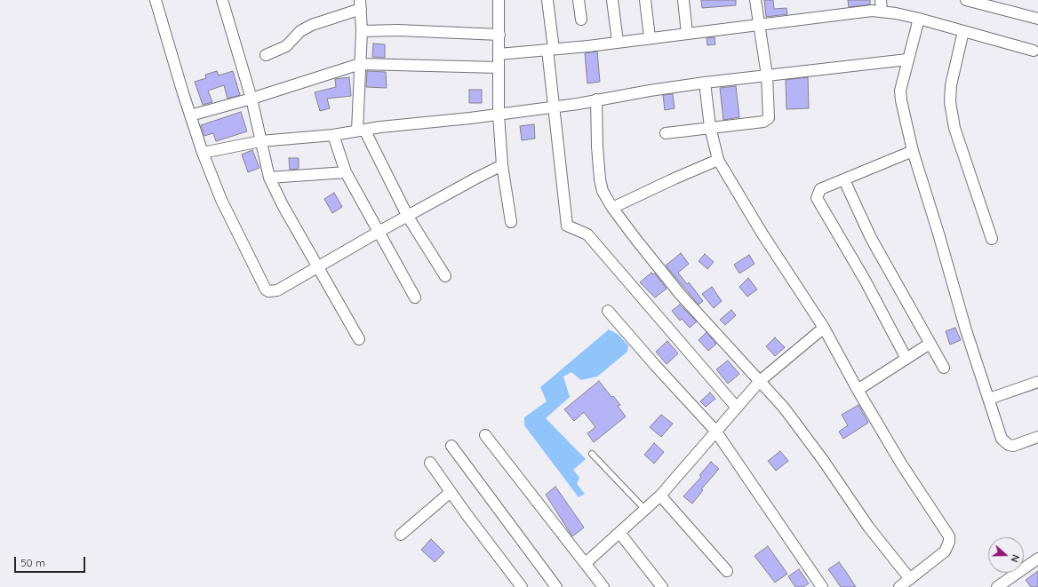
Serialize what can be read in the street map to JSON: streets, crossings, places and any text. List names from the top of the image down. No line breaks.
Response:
{"scale_bar":"50 m","north":"right"}
